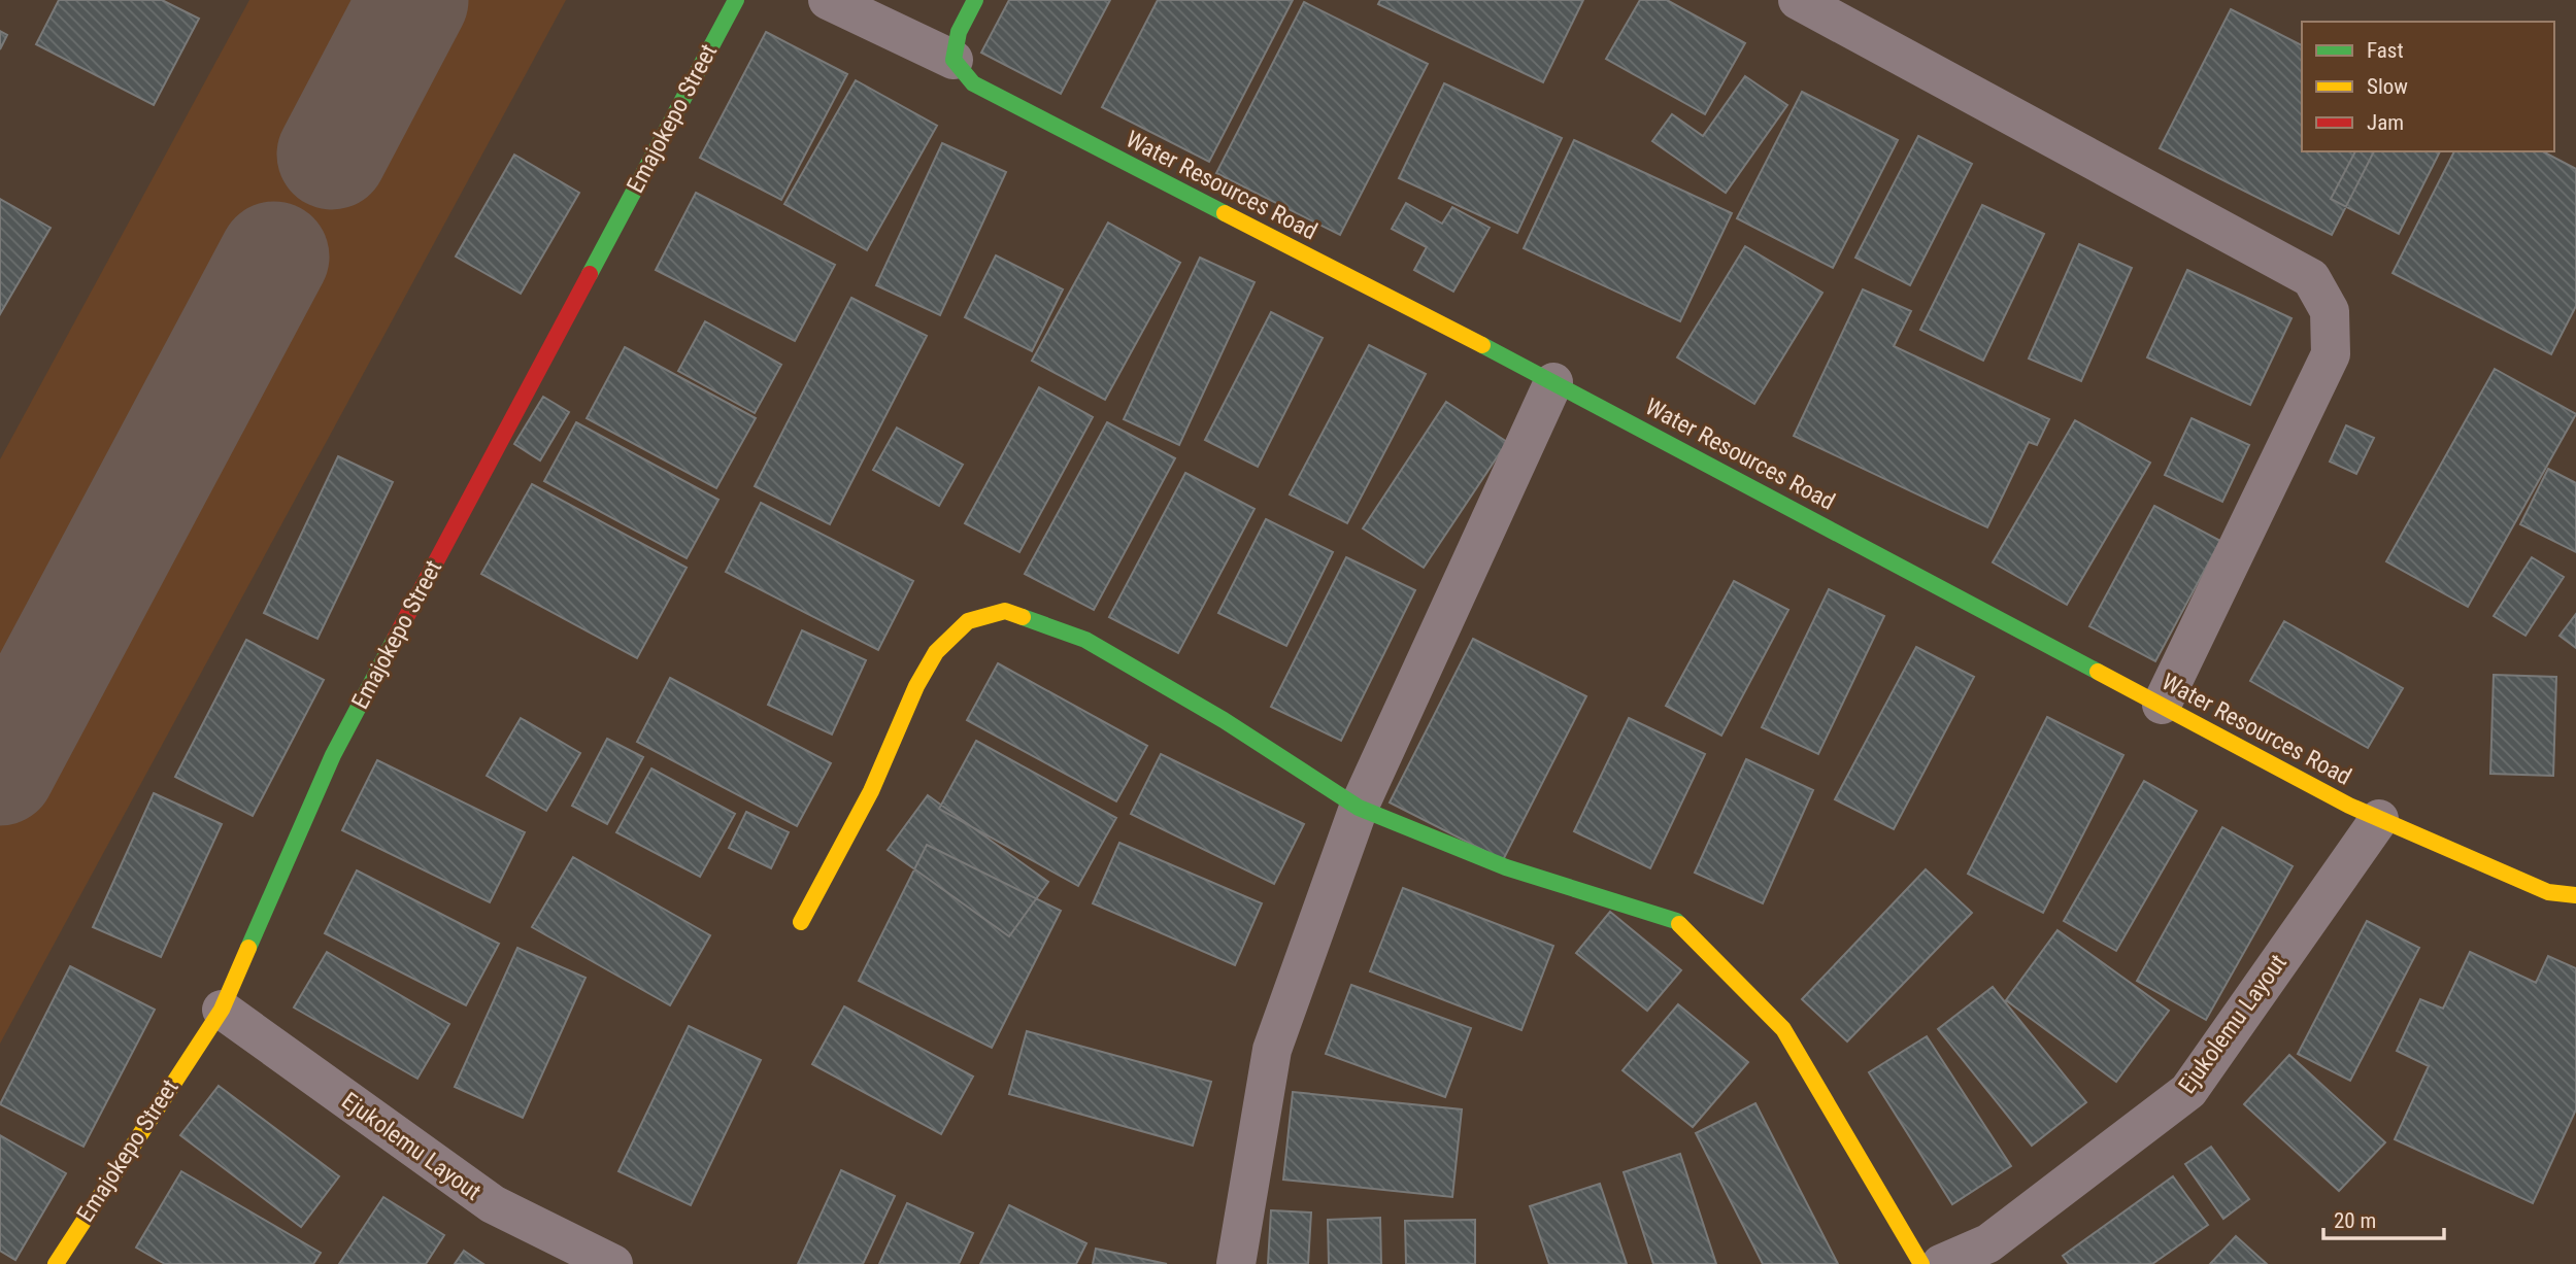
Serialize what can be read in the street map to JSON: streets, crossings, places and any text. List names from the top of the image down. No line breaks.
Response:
{"streets":{"street":["Emajokepo Street","Water Resources Road","Ejukolemu Layout"]},"crossings":[["Emajokepo Street","Ejukolemu Layout"],["Water Resources Road","Ejukolemu Layout"]],"legend":["Fast","Slow","Jam"],"scale_bar":"20 m"}
